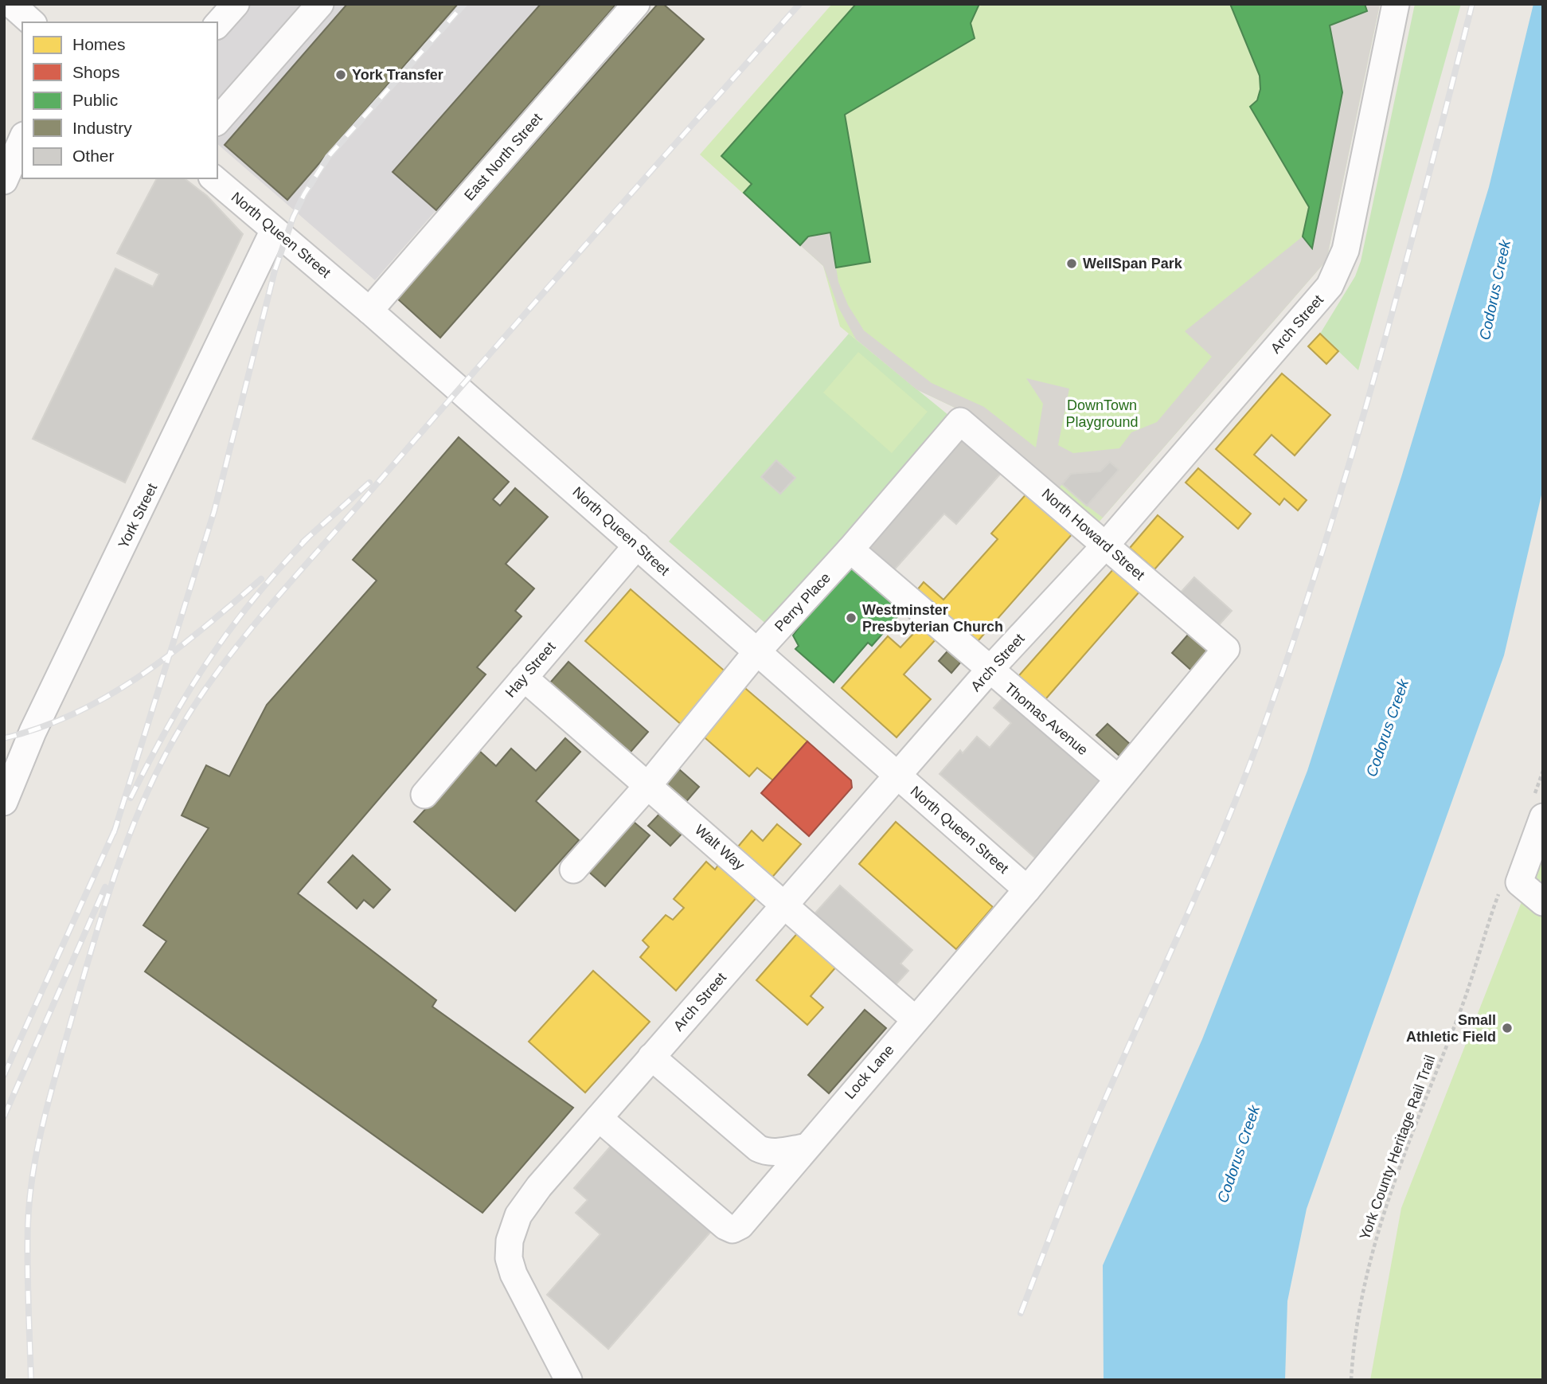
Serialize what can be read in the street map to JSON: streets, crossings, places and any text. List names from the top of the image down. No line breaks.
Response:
{"streets":{"street":["East North Street","North Queen Street","Arch Street","York Street","North Howard Street","Perry Place","Hay Street","Thomas Avenue","Walt Way","Lock Lane"],"path":["York County Heritage Rail Trail"]},"crossings":[["East North Street","North Queen Street"],["North Queen Street","Arch Street"],["North Queen Street","York Street"],["North Queen Street","Perry Place"],["North Queen Street","Hay Street"],["North Queen Street","Lock Lane"],["Arch Street","North Howard Street"],["Arch Street","Thomas Avenue"],["Arch Street","Walt Way"],["Arch Street","Lock Lane"],["North Howard Street","Perry Place"],["North Howard Street","Lock Lane"],["Perry Place","Thomas Avenue"],["Perry Place","Walt Way"],["Hay Street","Walt Way"],["Thomas Avenue","Lock Lane"],["Walt Way","Lock Lane"]],"water":["Codorus Creek"],"parks":["DownTown Playground"],"places":["York Transfer","WellSpan Park","Westminster Presbyterian Church","Small Athletic Field"],"legend":["Homes","Shops","Public","Industry","Other"]}
